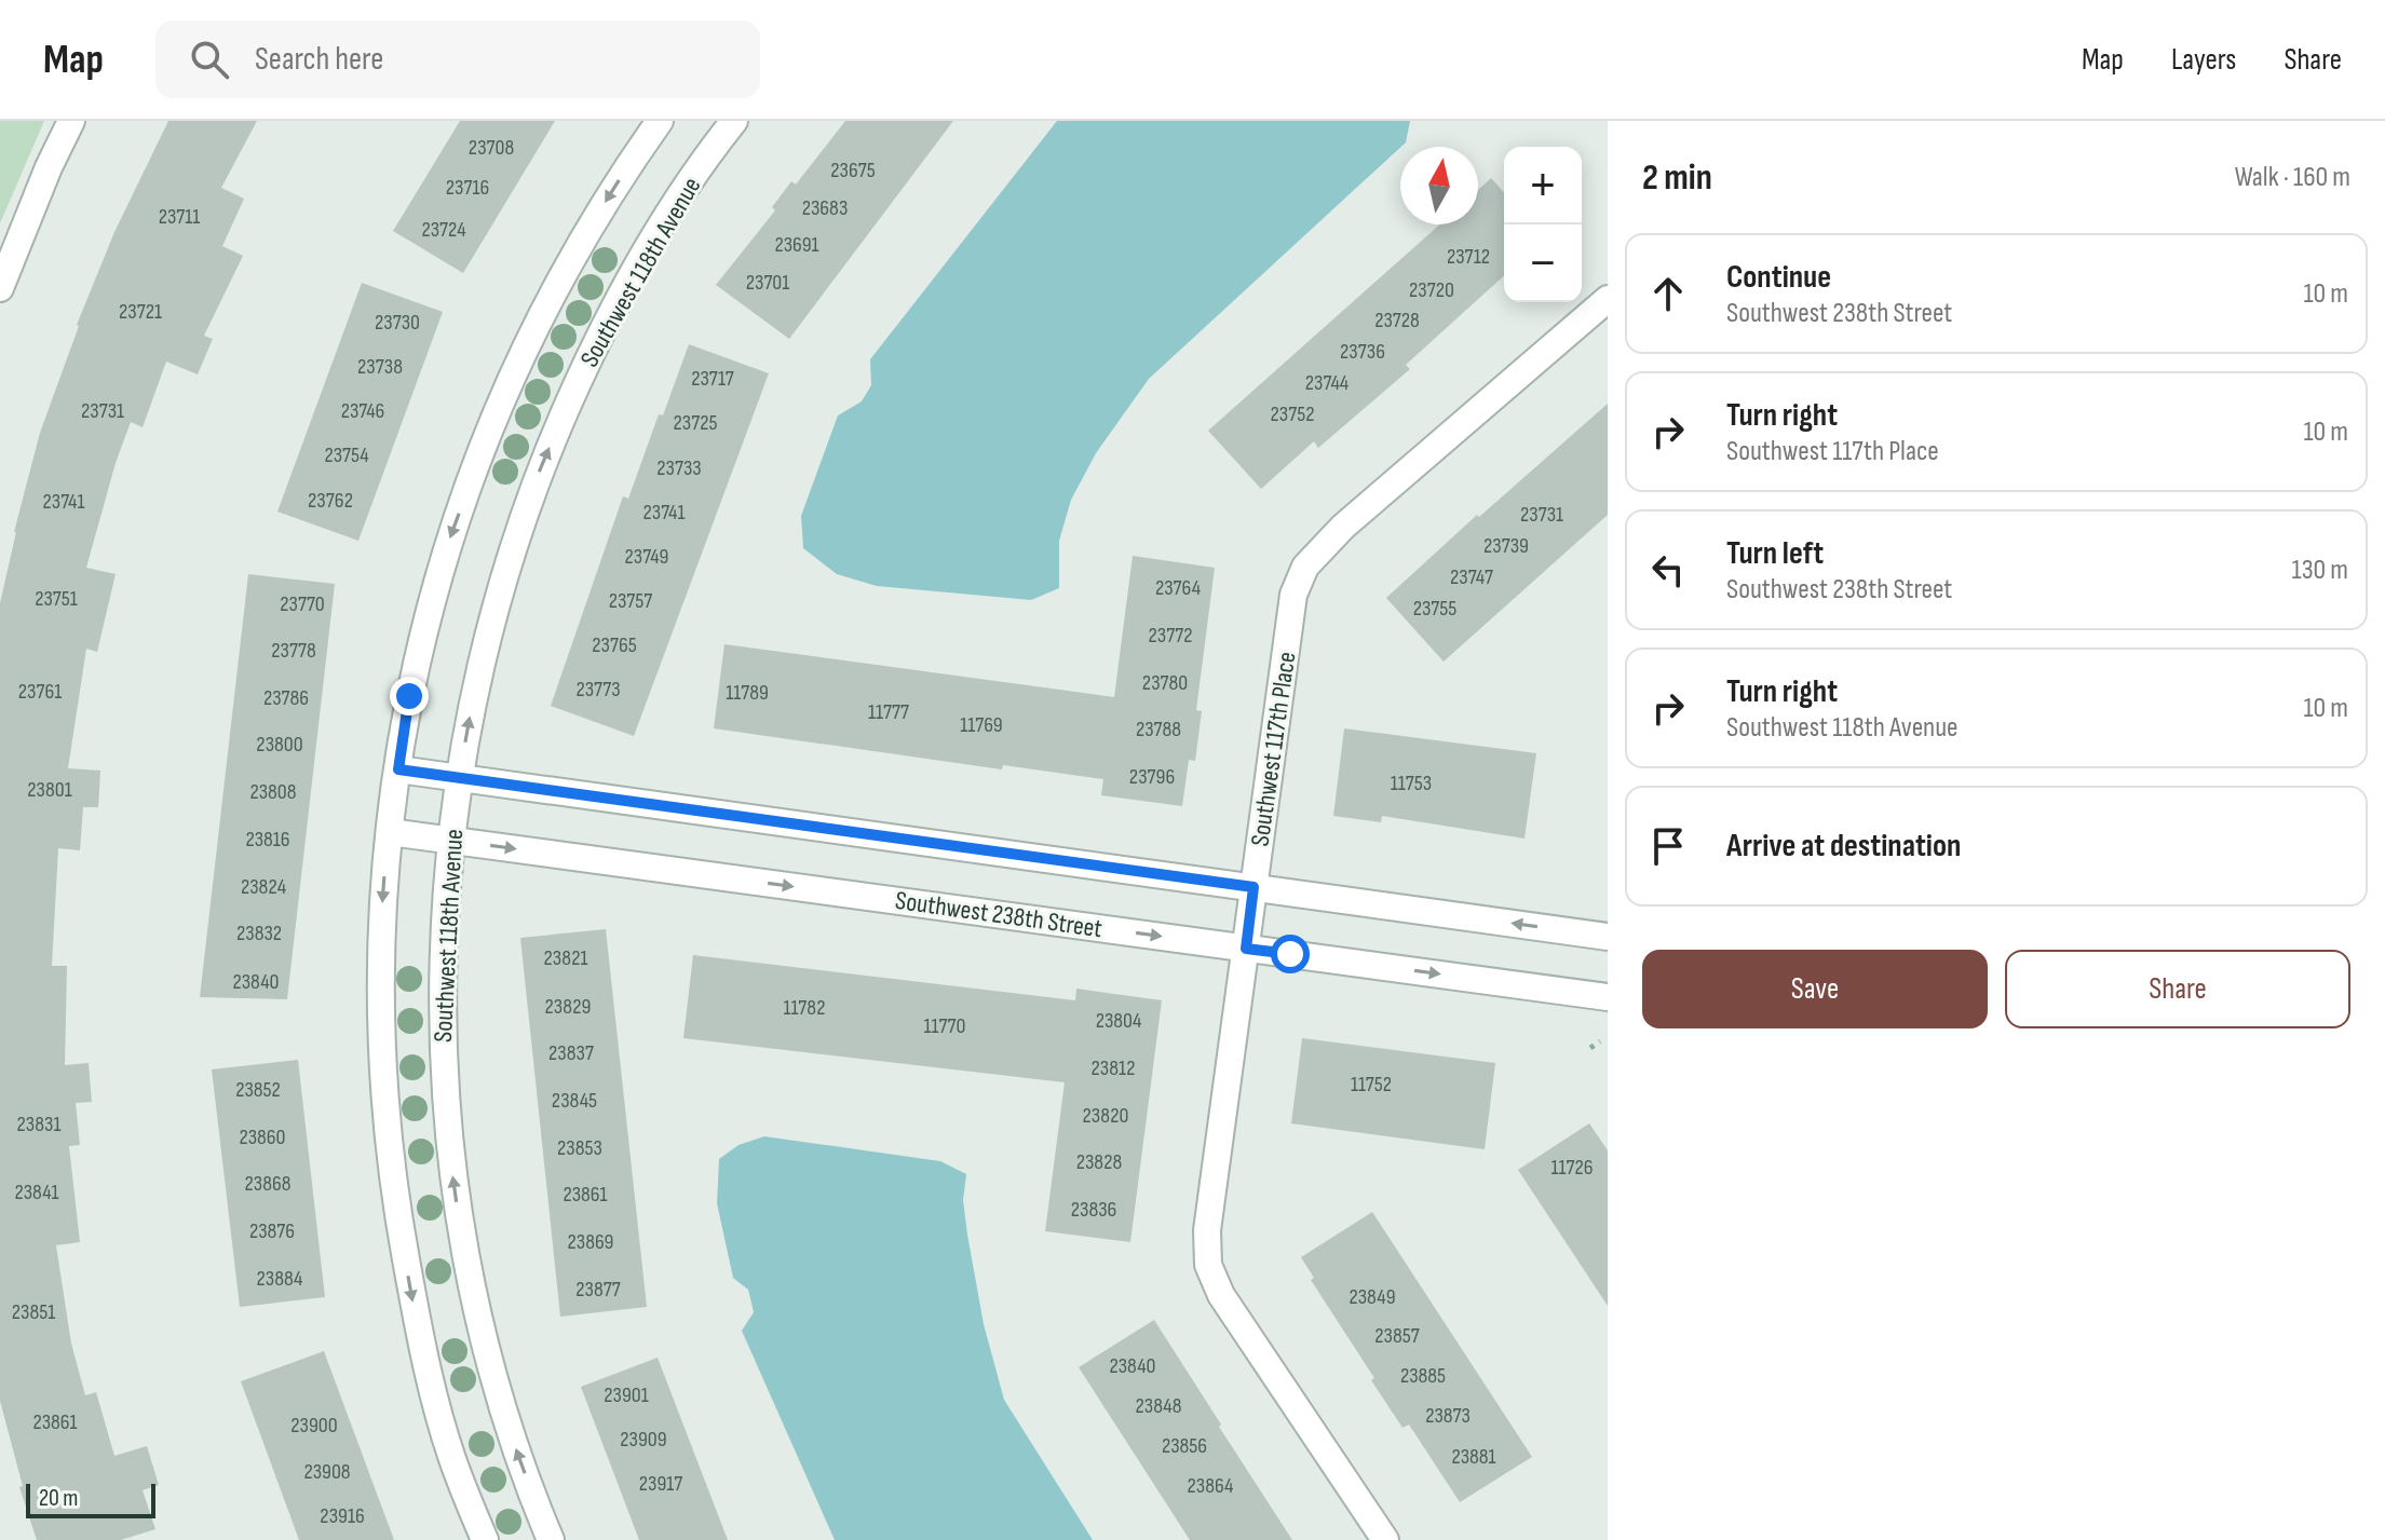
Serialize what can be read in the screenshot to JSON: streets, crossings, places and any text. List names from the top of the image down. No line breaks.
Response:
{"streets":{"street":["Southwest 118th Avenue","Southwest 117th Place","Southwest 238th Street"]},"crossings":[["Southwest 118th Avenue","Southwest 238th Street"],["Southwest 117th Place","Southwest 238th Street"]],"house_numbers":["23708","23675","23716","23683","23711","23724","23691","23712","23701","23720","23721","23728","23730","23736","23738","23717","23744","23731","23746","23752","23725","23754","23733","23762","23741","23741","23731","23739","23749","23747","23764","23751","23757","23770","23755","23772","23765","23778","23780","23773","23761","11789","23786","11777","11769","23788","23800","23796","11753","23801","23808","23816","23824","23832","23821","23840","23829","11782","23804","11770","23837","23812","11752","23852","23845","23820","23831","23860","23853","23828","11726","23868","23841","23861","23836","23876","23869","23884","23877","23849","23851","23857","23840","23885","23901","23848","23873","23861","23900","23909","23856","23881","23908","23917","23864","23916"],"scale_bar":"20 m","north":"top","page":{"header":"Map","search":"Search here","nav":["Map","Layers","Share"],"heading":["2 min","Walk · 160 m"],"map_buttons":["+","−"],"list":[["Continue","Southwest 238th Street","10 m"],["Turn right","Southwest 117th Place","10 m"],["Turn left","Southwest 238th Street","130 m"],["Turn right","Southwest 118th Avenue","10 m"],"Arrive at destination"],"buttons":["Save","Share"],"scale":"20 m"}}
